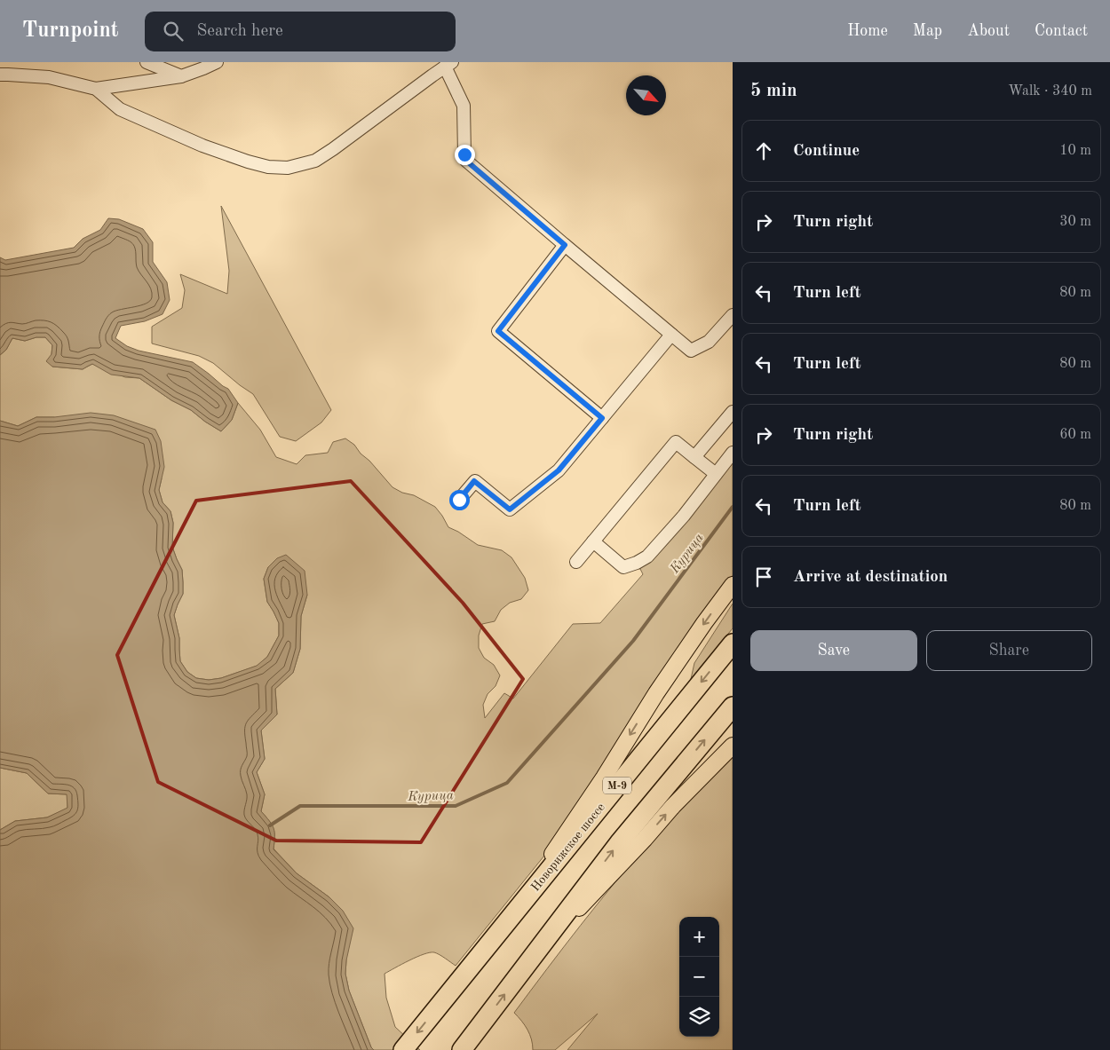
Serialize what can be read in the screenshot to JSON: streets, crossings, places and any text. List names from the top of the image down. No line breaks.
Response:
{"streets":{"highway":["М-9","Новорижское шоссе"]},"crossings":[["М-9","Новорижское шоссе"]],"water":["Курица"],"north":"bottom right","page":{"header":"Turnpoint","search":"Search here","nav":["Home","Map","About","Contact"],"heading":["5 min","Walk · 340 m"],"list":[["Continue","10 m"],["Turn right","30 m"],["Turn left","80 m"],["Turn left","80 m"],["Turn right","60 m"],["Turn left","80 m"],"Arrive at destination"],"buttons":["Save","Share"],"map_buttons":["+","−"]}}
